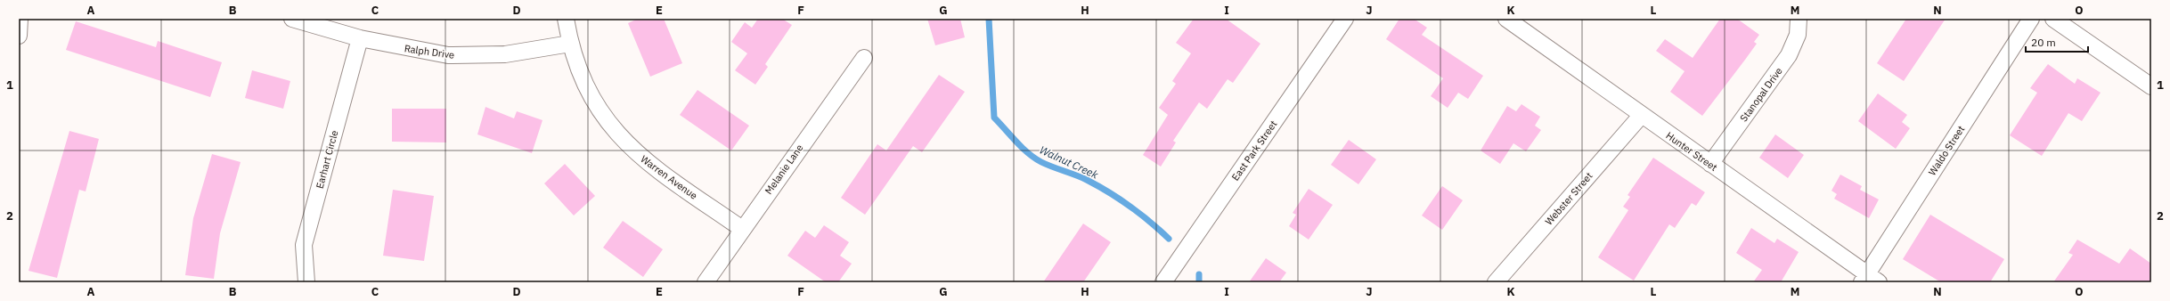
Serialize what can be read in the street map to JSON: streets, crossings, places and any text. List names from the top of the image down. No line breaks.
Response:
{"streets":{"street":["Ralph Drive","Stanopal Drive","East Park Street","Waldo Street","Hunter Street","Earhart Circle","Melanie Lane","Warren Avenue","Webster Street"]},"crossings":[["Ralph Drive","Earhart Circle"],["Ralph Drive","Warren Avenue"],["Stanopal Drive","Hunter Street"],["Waldo Street","Hunter Street"],["Hunter Street","Webster Street"],["Melanie Lane","Warren Avenue"]],"water":["Walnut Creek"],"scale_bar":"20 m","grid":{"columns":["A","B","C","D","E","F","G","H","I","J","K","L","M","N","O"],"rows":["1","2"]}}
